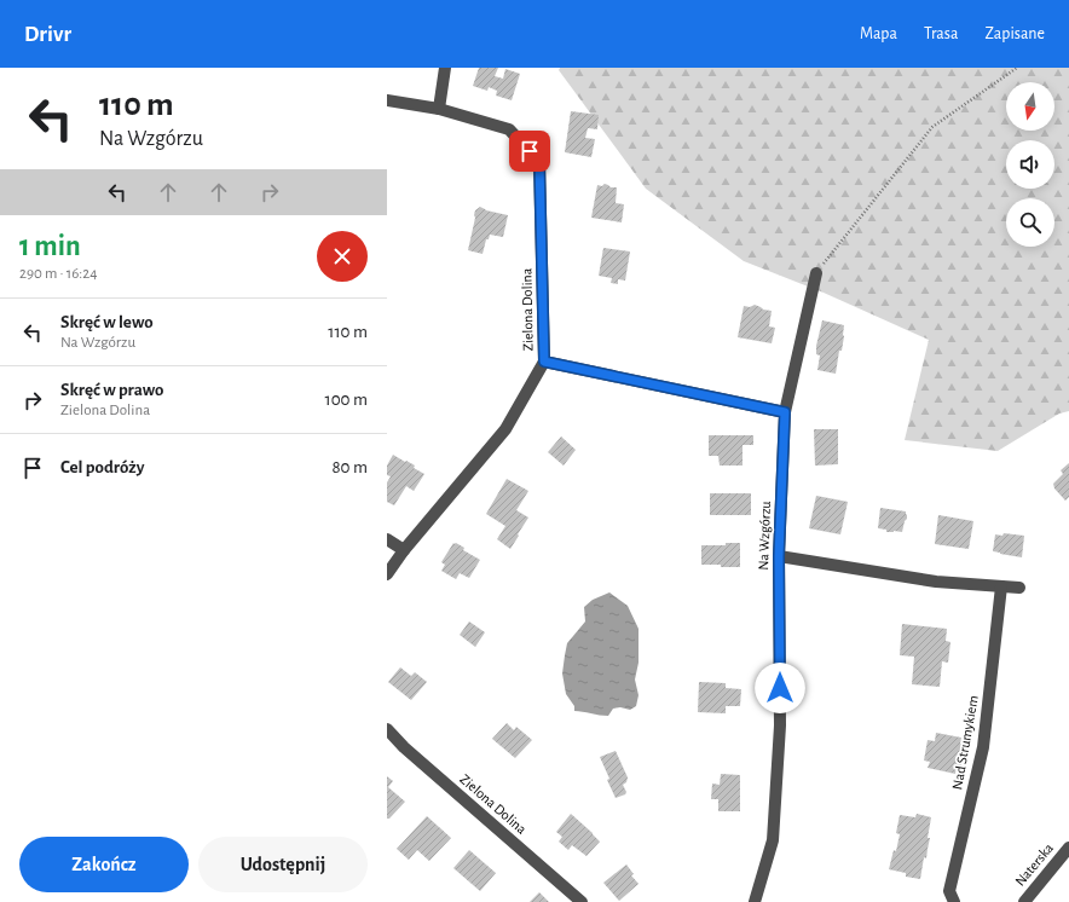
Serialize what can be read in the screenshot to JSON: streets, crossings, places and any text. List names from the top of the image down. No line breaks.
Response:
{"streets":{"street":["Zielona Dolina","Na Wzgórzu","Nad Strumykiem","Naterska"]},"north":"bottom","page":{"header":"Drivr","nav":["Mapa","Trasa","Zapisane"],"turn":["110 m","Na Wzgórzu"],"heading":["1 min","290 m · 16:24"],"list":[{"name":"Skręć w lewo","note":"Na Wzgórzu","value":"110 m"},{"name":"Skręć w prawo","note":"Zielona Dolina","value":"100 m"},{"name":"Cel podróży","value":"80 m"}],"buttons":["Zakończ","Udostępnij"]}}
